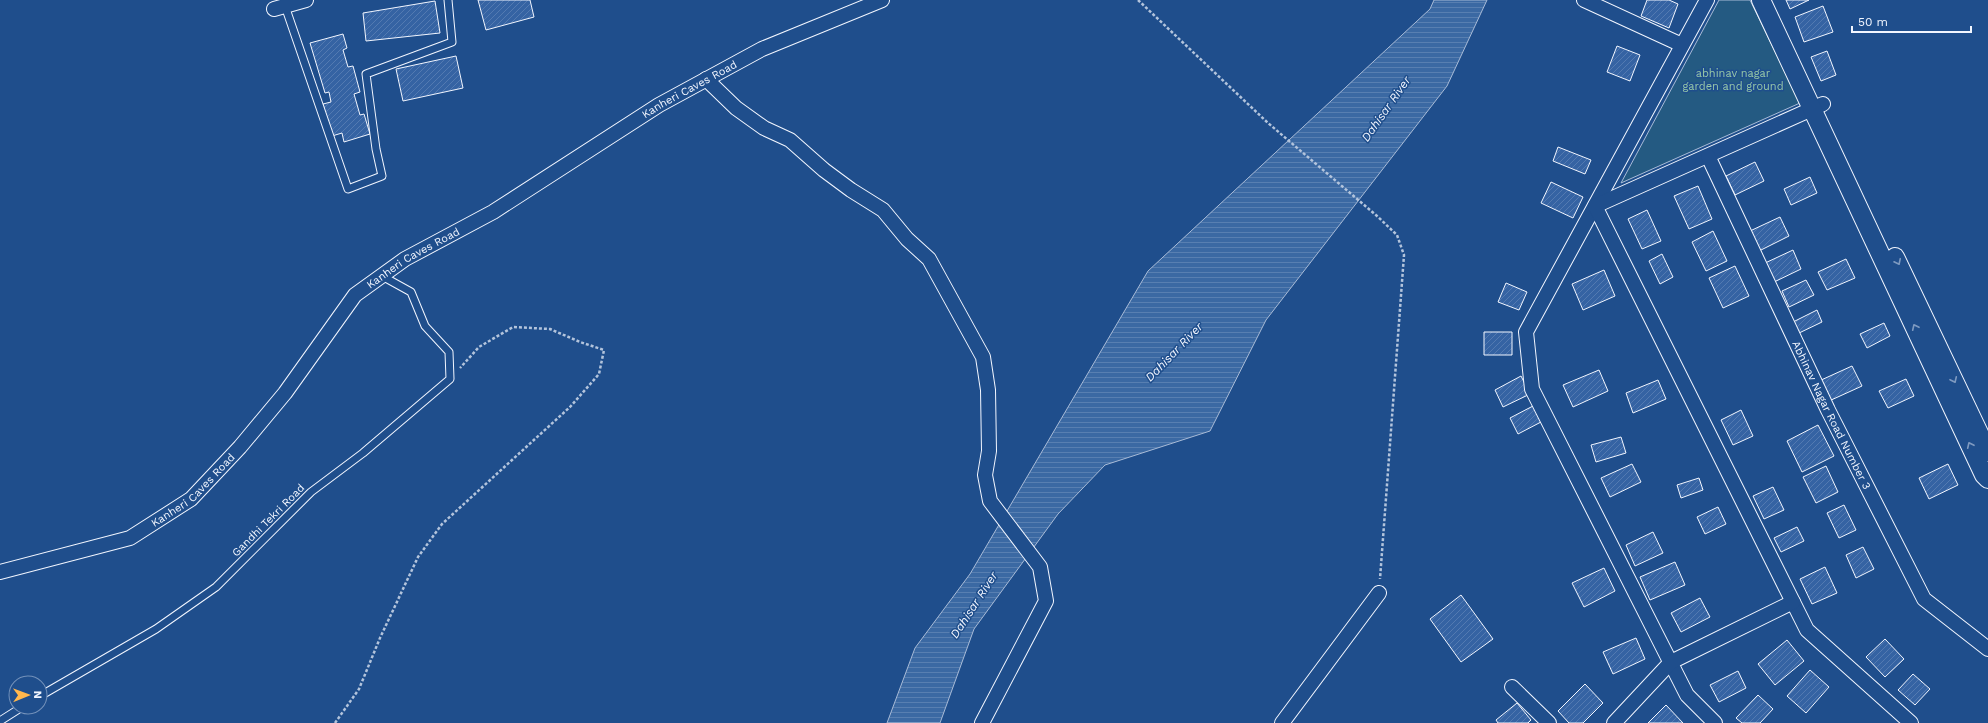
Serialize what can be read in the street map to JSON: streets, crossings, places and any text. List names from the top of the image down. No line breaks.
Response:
{"streets":{"street":["Kanheri Caves Road","Abhinav Nagar Road Number 3"],"lane":["Gandhi Tekri Road"]},"water":["Dahisar River"],"parks":["abhinav nagar garden and ground"],"scale_bar":"50 m","north":"right"}
